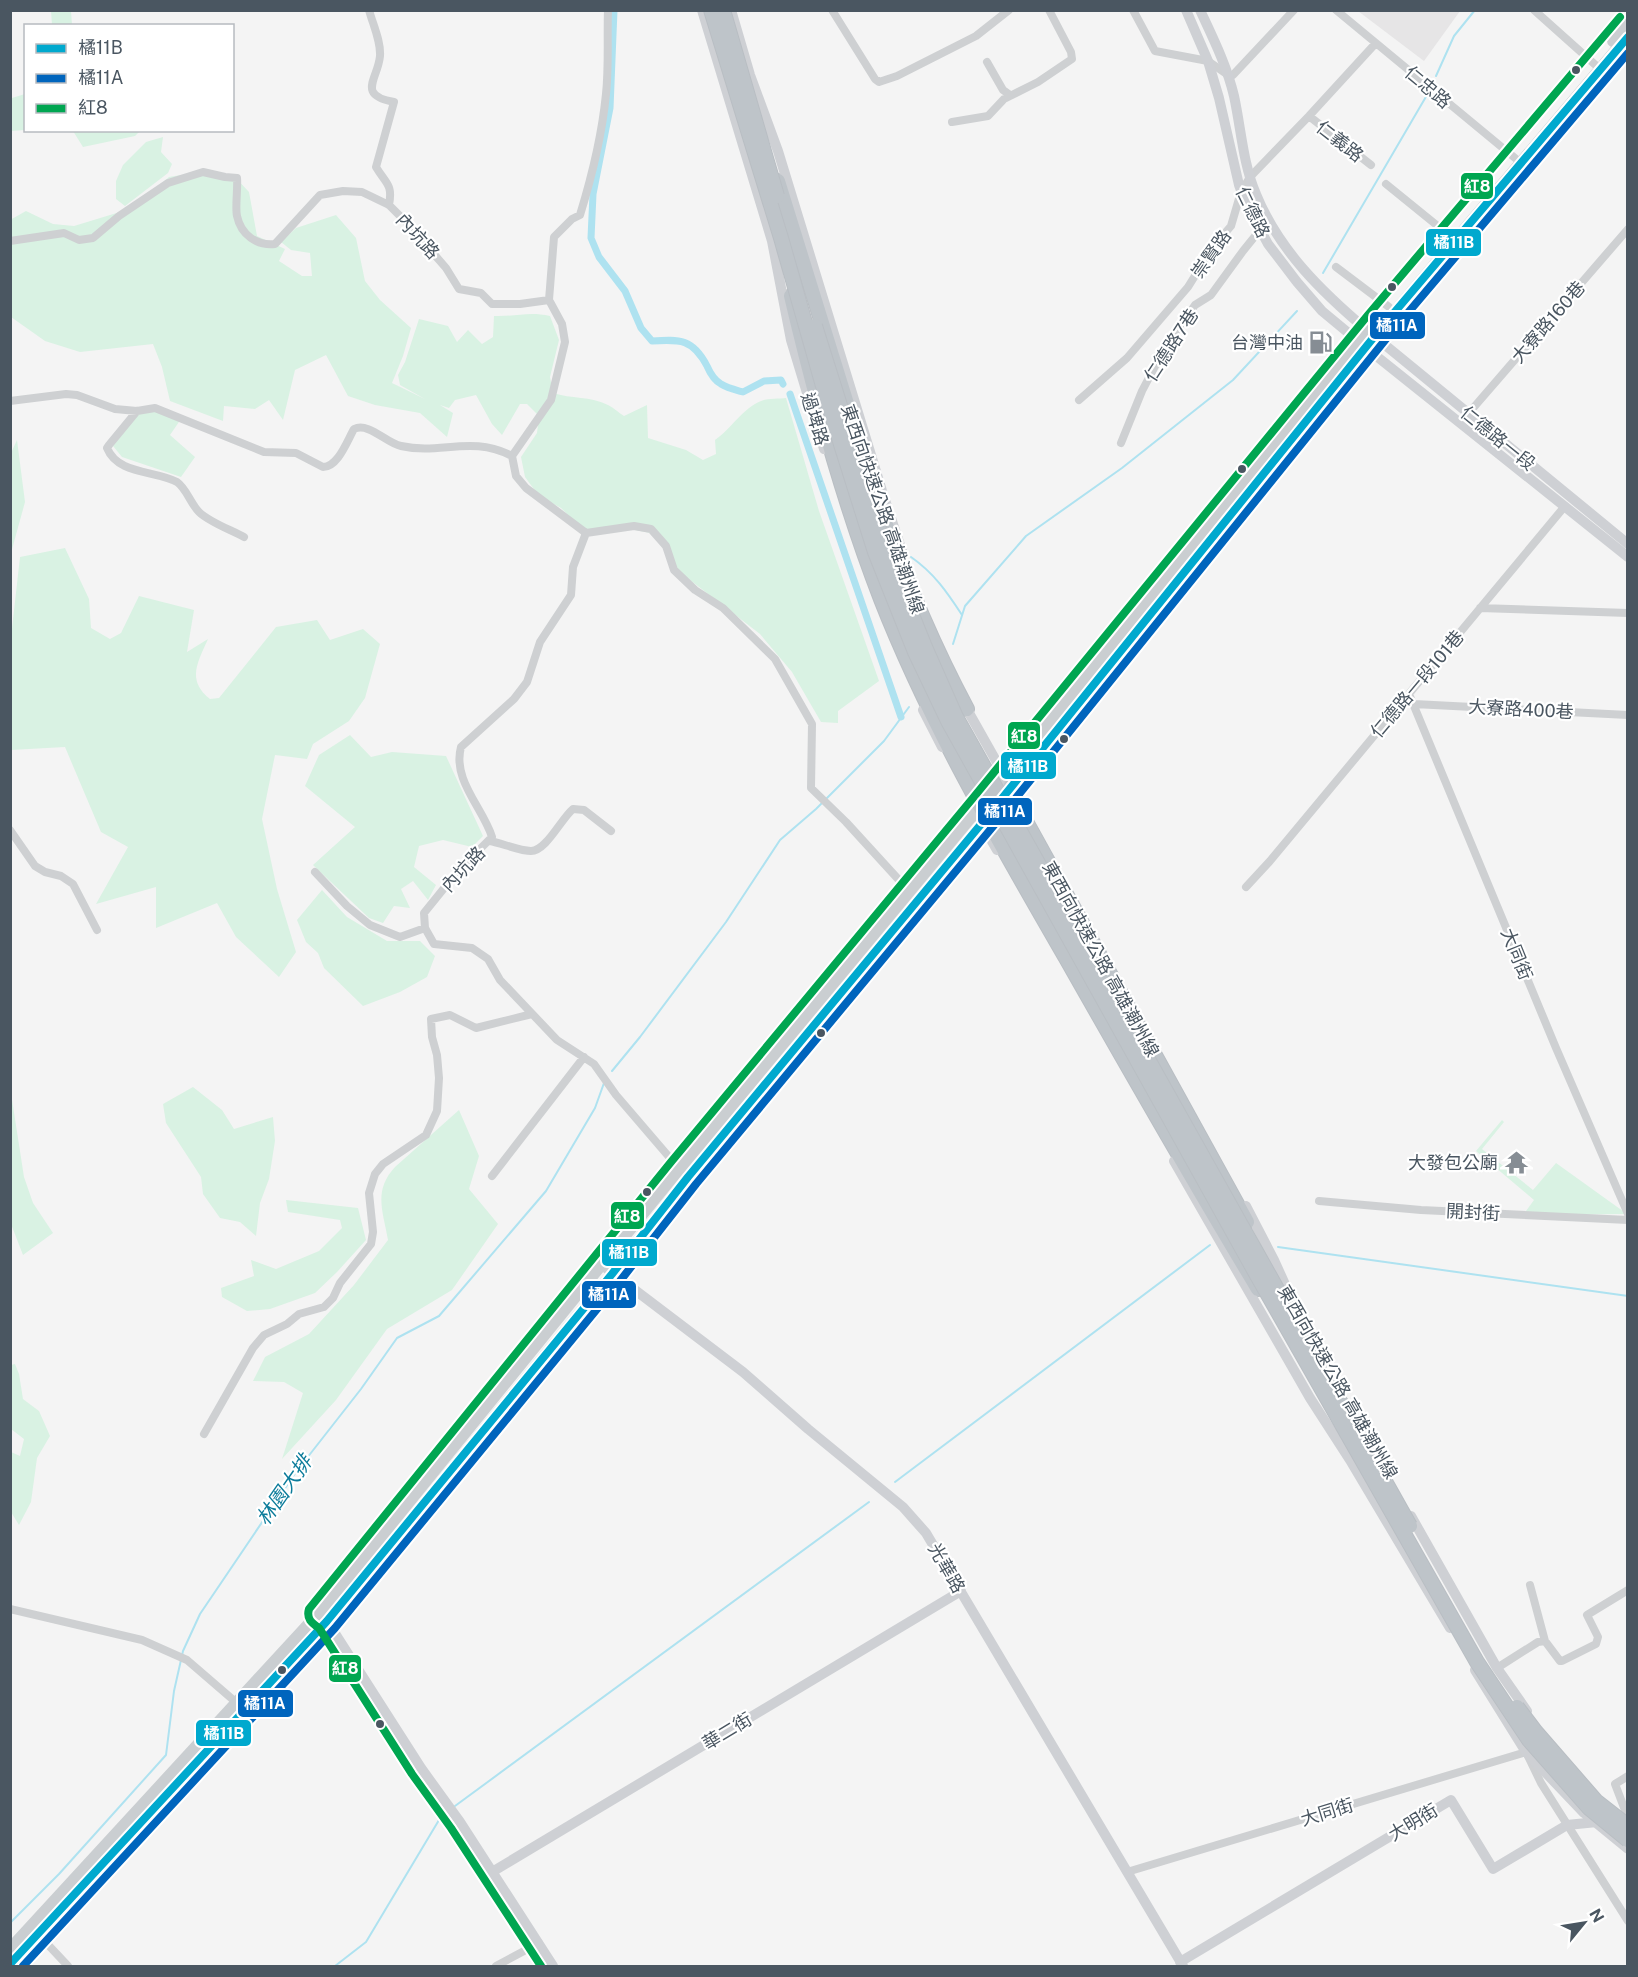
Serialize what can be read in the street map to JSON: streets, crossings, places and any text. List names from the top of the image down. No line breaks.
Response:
{"streets":{"highway":["東西向快速公路 高雄潮州線"],"main road":["仁德路","過埤路","仁德路一段","光華路","華二街","大明街"],"street":["仁忠路","仁義路","內坑路","崇賢路","大寮路160巷","仁德路7巷","仁德路一段101巷","大寮路400巷","大同街","開封街"]},"crossings":[["仁忠路","崇賢路"],["仁義路","崇賢路"],["仁德路","崇賢路"],["仁德路","仁德路7巷"],["仁德路","仁德路一段"],["大寮路160巷","仁德路一段"],["過埤路","大同街"],["過埤路","大明街"],["仁德路一段","仁德路一段101巷"],["東西向快速公路 高雄潮州線","大明街"],["仁德路一段101巷","大同街"],["大寮路400巷","大同街"],["大同街","光華路"],["光華路","華二街"],["光華路","大明街"]],"water":["林園大排"],"places":{"fuel station":["台灣中油"],"temple":["大發包公廟"]},"lines":["transit line 紅8","transit line 橘11B","transit line 橘11A"],"legend":["橘11B","橘11A","紅8"],"north":"top right"}
